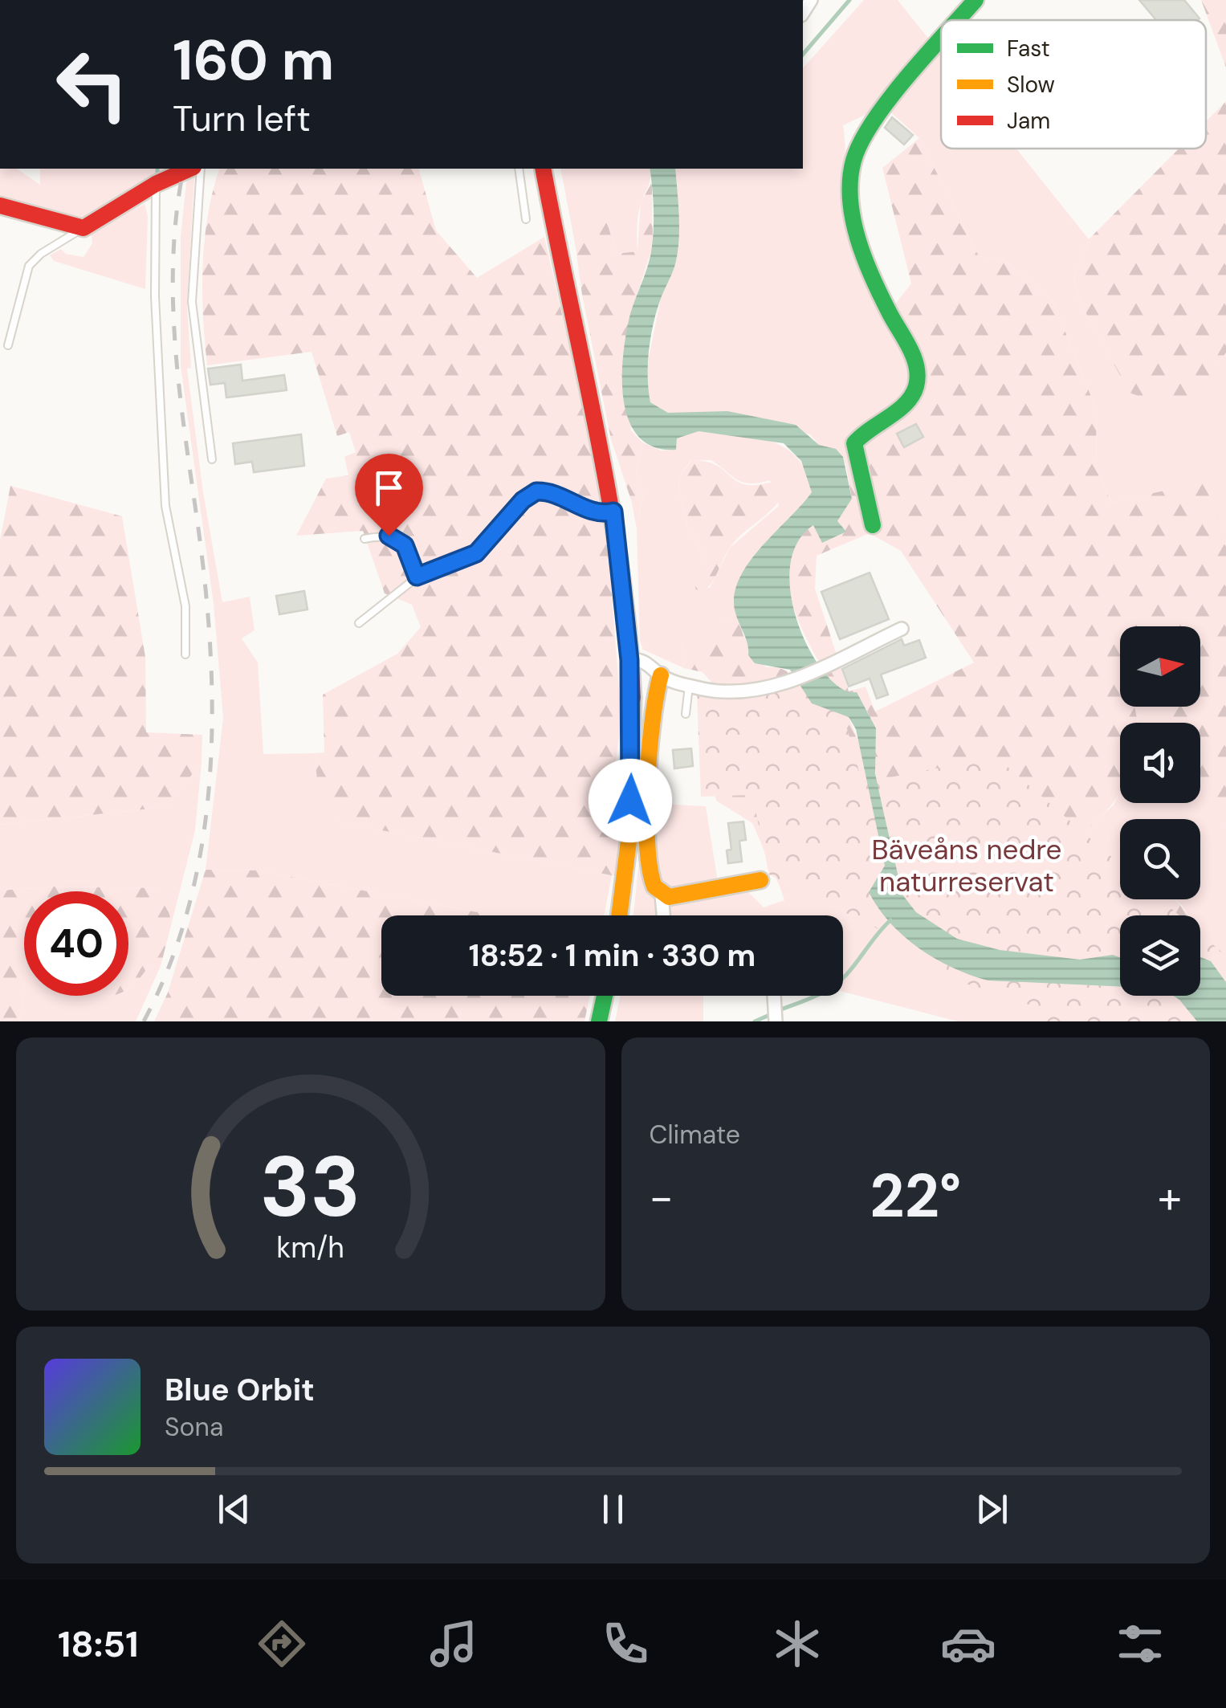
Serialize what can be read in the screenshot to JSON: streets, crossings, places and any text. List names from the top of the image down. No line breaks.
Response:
{"parks":["Bäveåns nedre naturreservat"],"legend":["Fast","Slow","Jam"],"north":"right","page":{"turn":["160 m","Turn left"],"limit":"40","trip":"18:52 · 1 min · 330 m","tile":"Climate","heat":["−","22°","+"],"song":["Blue Orbit","Sona"],"tabs":"18:51","gauge":["33","km/h"]}}
